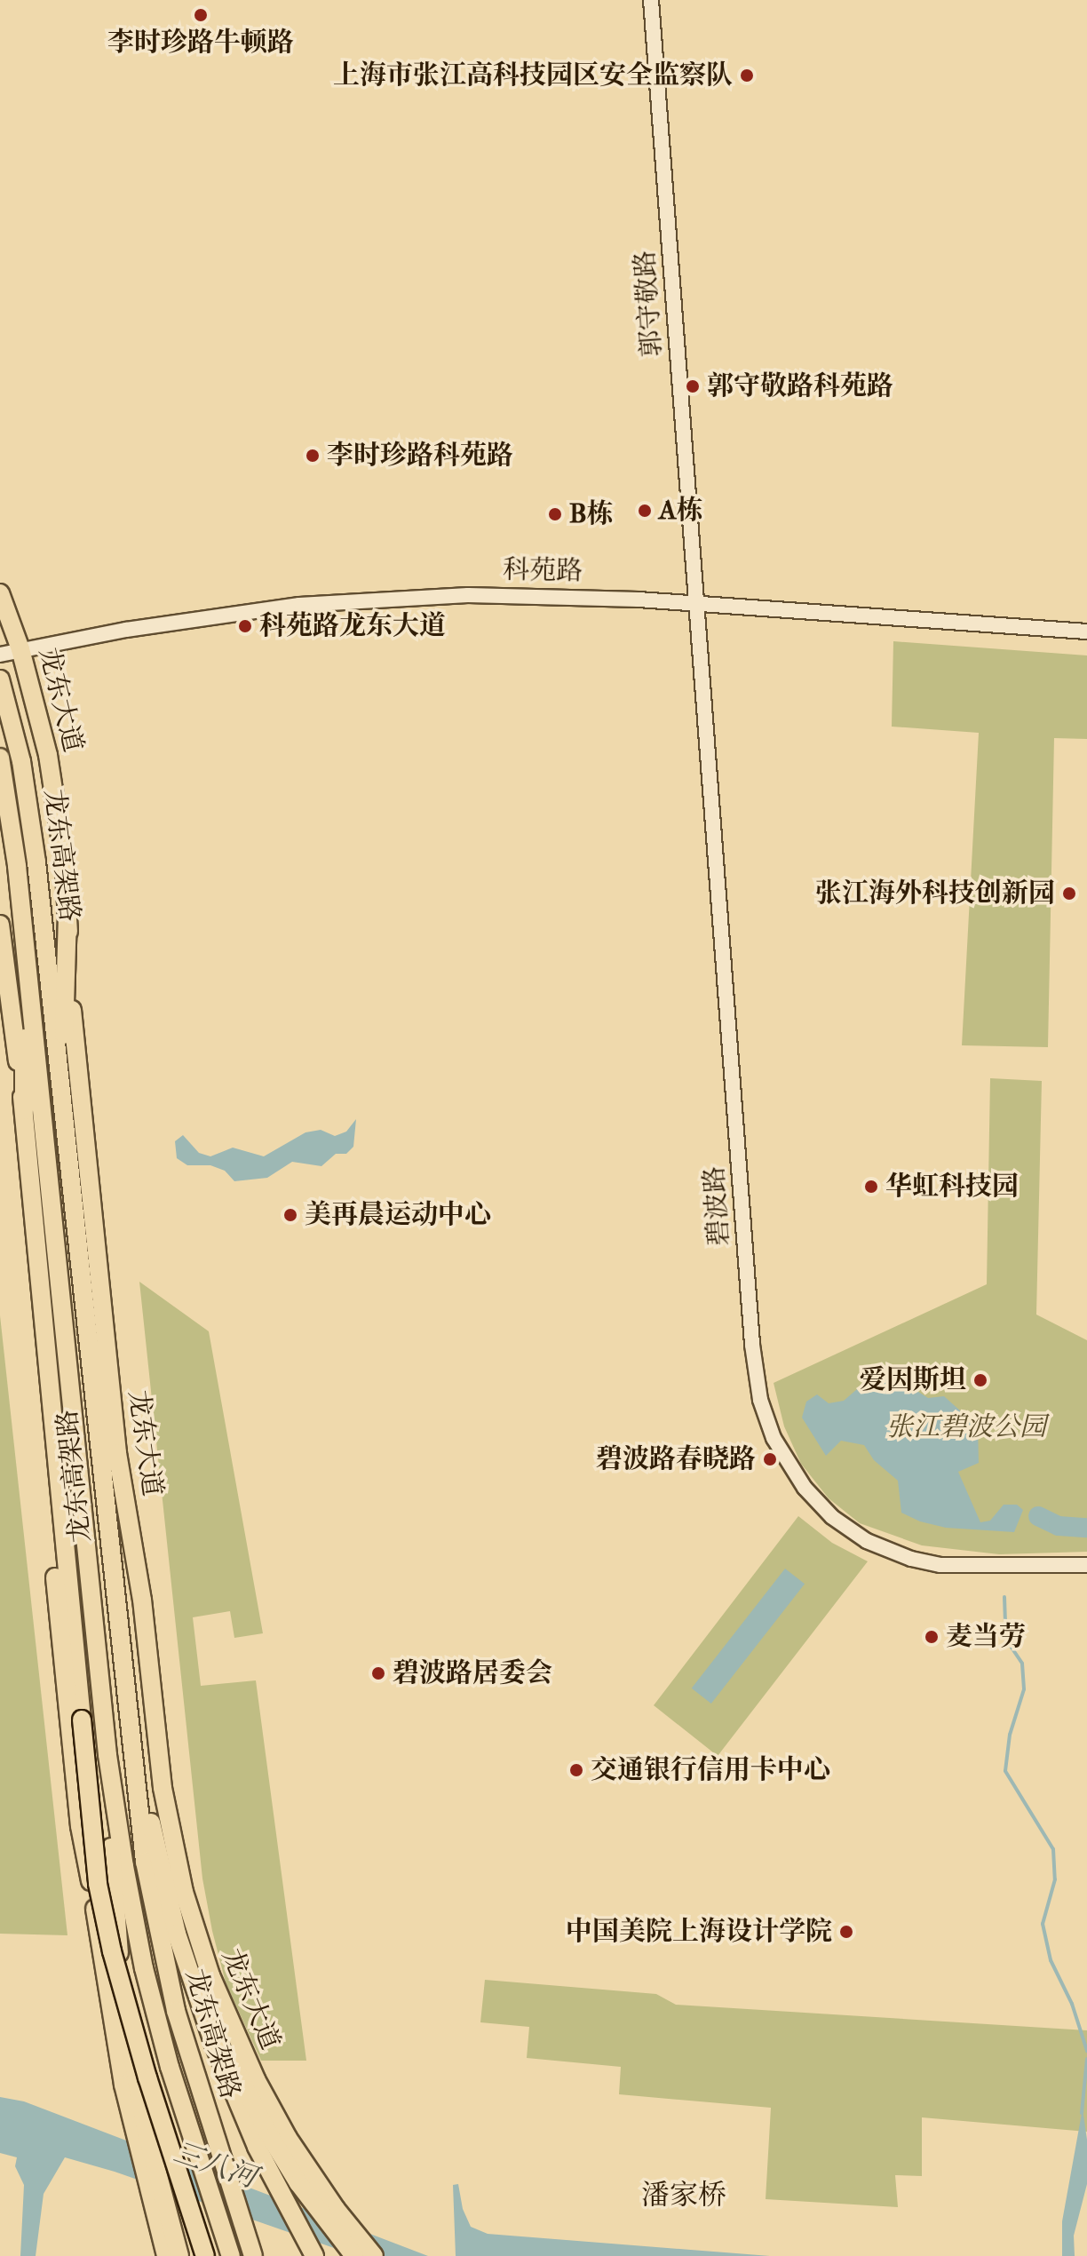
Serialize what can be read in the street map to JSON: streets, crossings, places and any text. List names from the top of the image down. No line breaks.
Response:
{"streets":{"main road":["龙东大道","龙东高架路"],"street":["郭守敬路","科苑路","碧波路"]},"crossings":[["郭守敬路","科苑路"],["郭守敬路","碧波路"],["科苑路","龙东大道"],["科苑路","碧波路"]],"districts":["潘家桥"],"water":["三八河"],"parks":["张江碧波公园"],"places":["李时珍路牛顿路","上海市张江高科技园区安全监察队","郭守敬路科苑路","李时珍路科苑路","A栋","B栋","科苑路龙东大道","张江海外科技创新园","华虹科技园","美再晨运动中心","爱因斯坦","碧波路春晓路","麦当劳","碧波路居委会","交通银行信用卡中心","中国美院上海设计学院"]}
